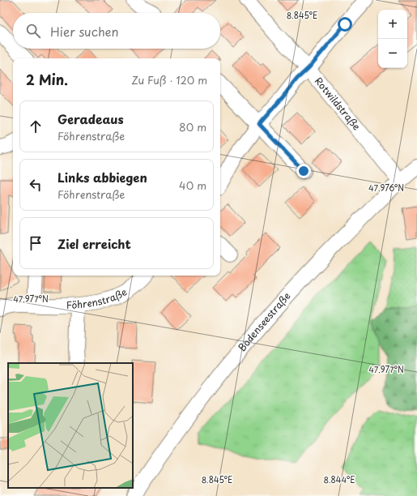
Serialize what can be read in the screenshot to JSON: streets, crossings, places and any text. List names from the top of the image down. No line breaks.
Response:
{"streets":{"street":["Rotwildstraße","Föhrenstraße","Bodenseestraße"]},"crossings":[["Rotwildstraße","Bodenseestraße"]],"page":{"map_buttons":["+","−"],"search":"Hier suchen","heading":["2 Min.","Zu Fuß · 120 m"],"list":[["Geradeaus","Föhrenstraße","80 m"],["Links abbiegen","Föhrenstraße","40 m"],"Ziel erreicht"]},"coordinates":["8.845°E","47.976°N","47.977°N","8.844°E"]}
